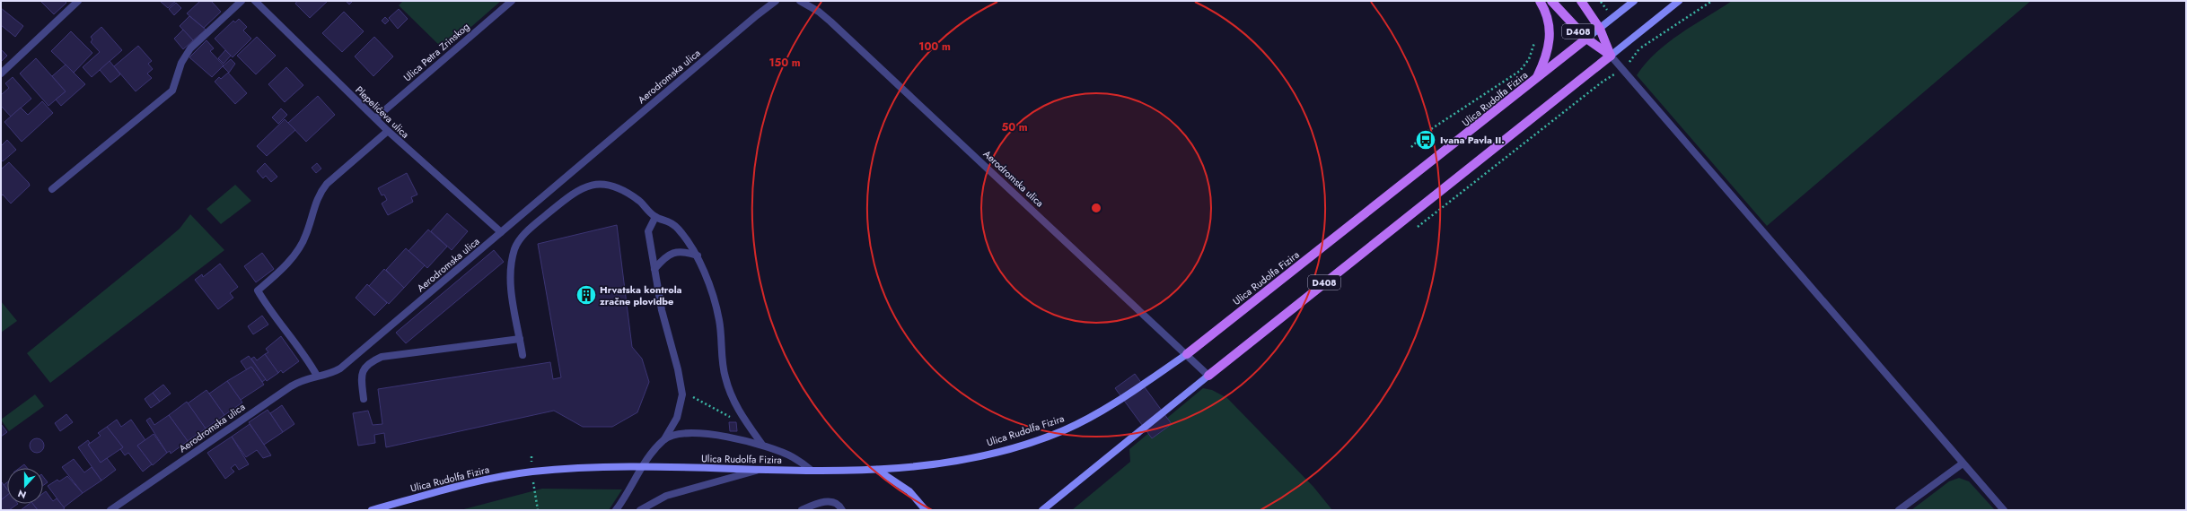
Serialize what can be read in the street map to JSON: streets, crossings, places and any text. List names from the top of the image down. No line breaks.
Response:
{"streets":{"main road":["D408","Ulica Rudolfa Fizira"],"street":["Ulica Petra Zrinskog","Aerodromska ulica","Plepelićeva ulica"]},"crossings":[["D408","Aerodromska ulica"],["D408","Ulica Rudolfa Fizira"],["Ulica Petra Zrinskog","Plepelićeva ulica"],["Aerodromska ulica","Ulica Rudolfa Fizira"],["Aerodromska ulica","Plepelićeva ulica"]],"places":{"bus stop":["Ivana Pavla II."],"building":["Hrvatska kontrola zračne plovidbe"]},"north":"bottom","rings":["100 m","150 m","50 m"]}
